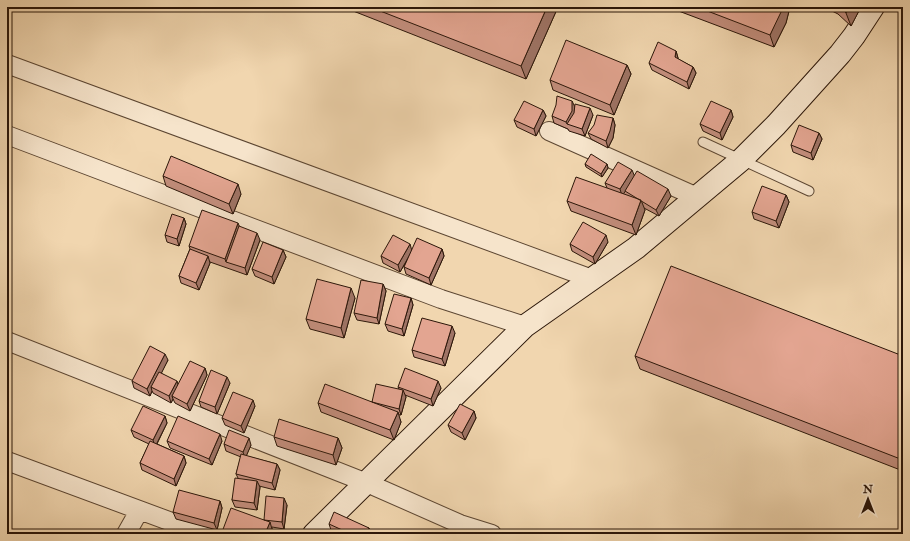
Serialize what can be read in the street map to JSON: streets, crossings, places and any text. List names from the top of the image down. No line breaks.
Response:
{"north":"top"}
